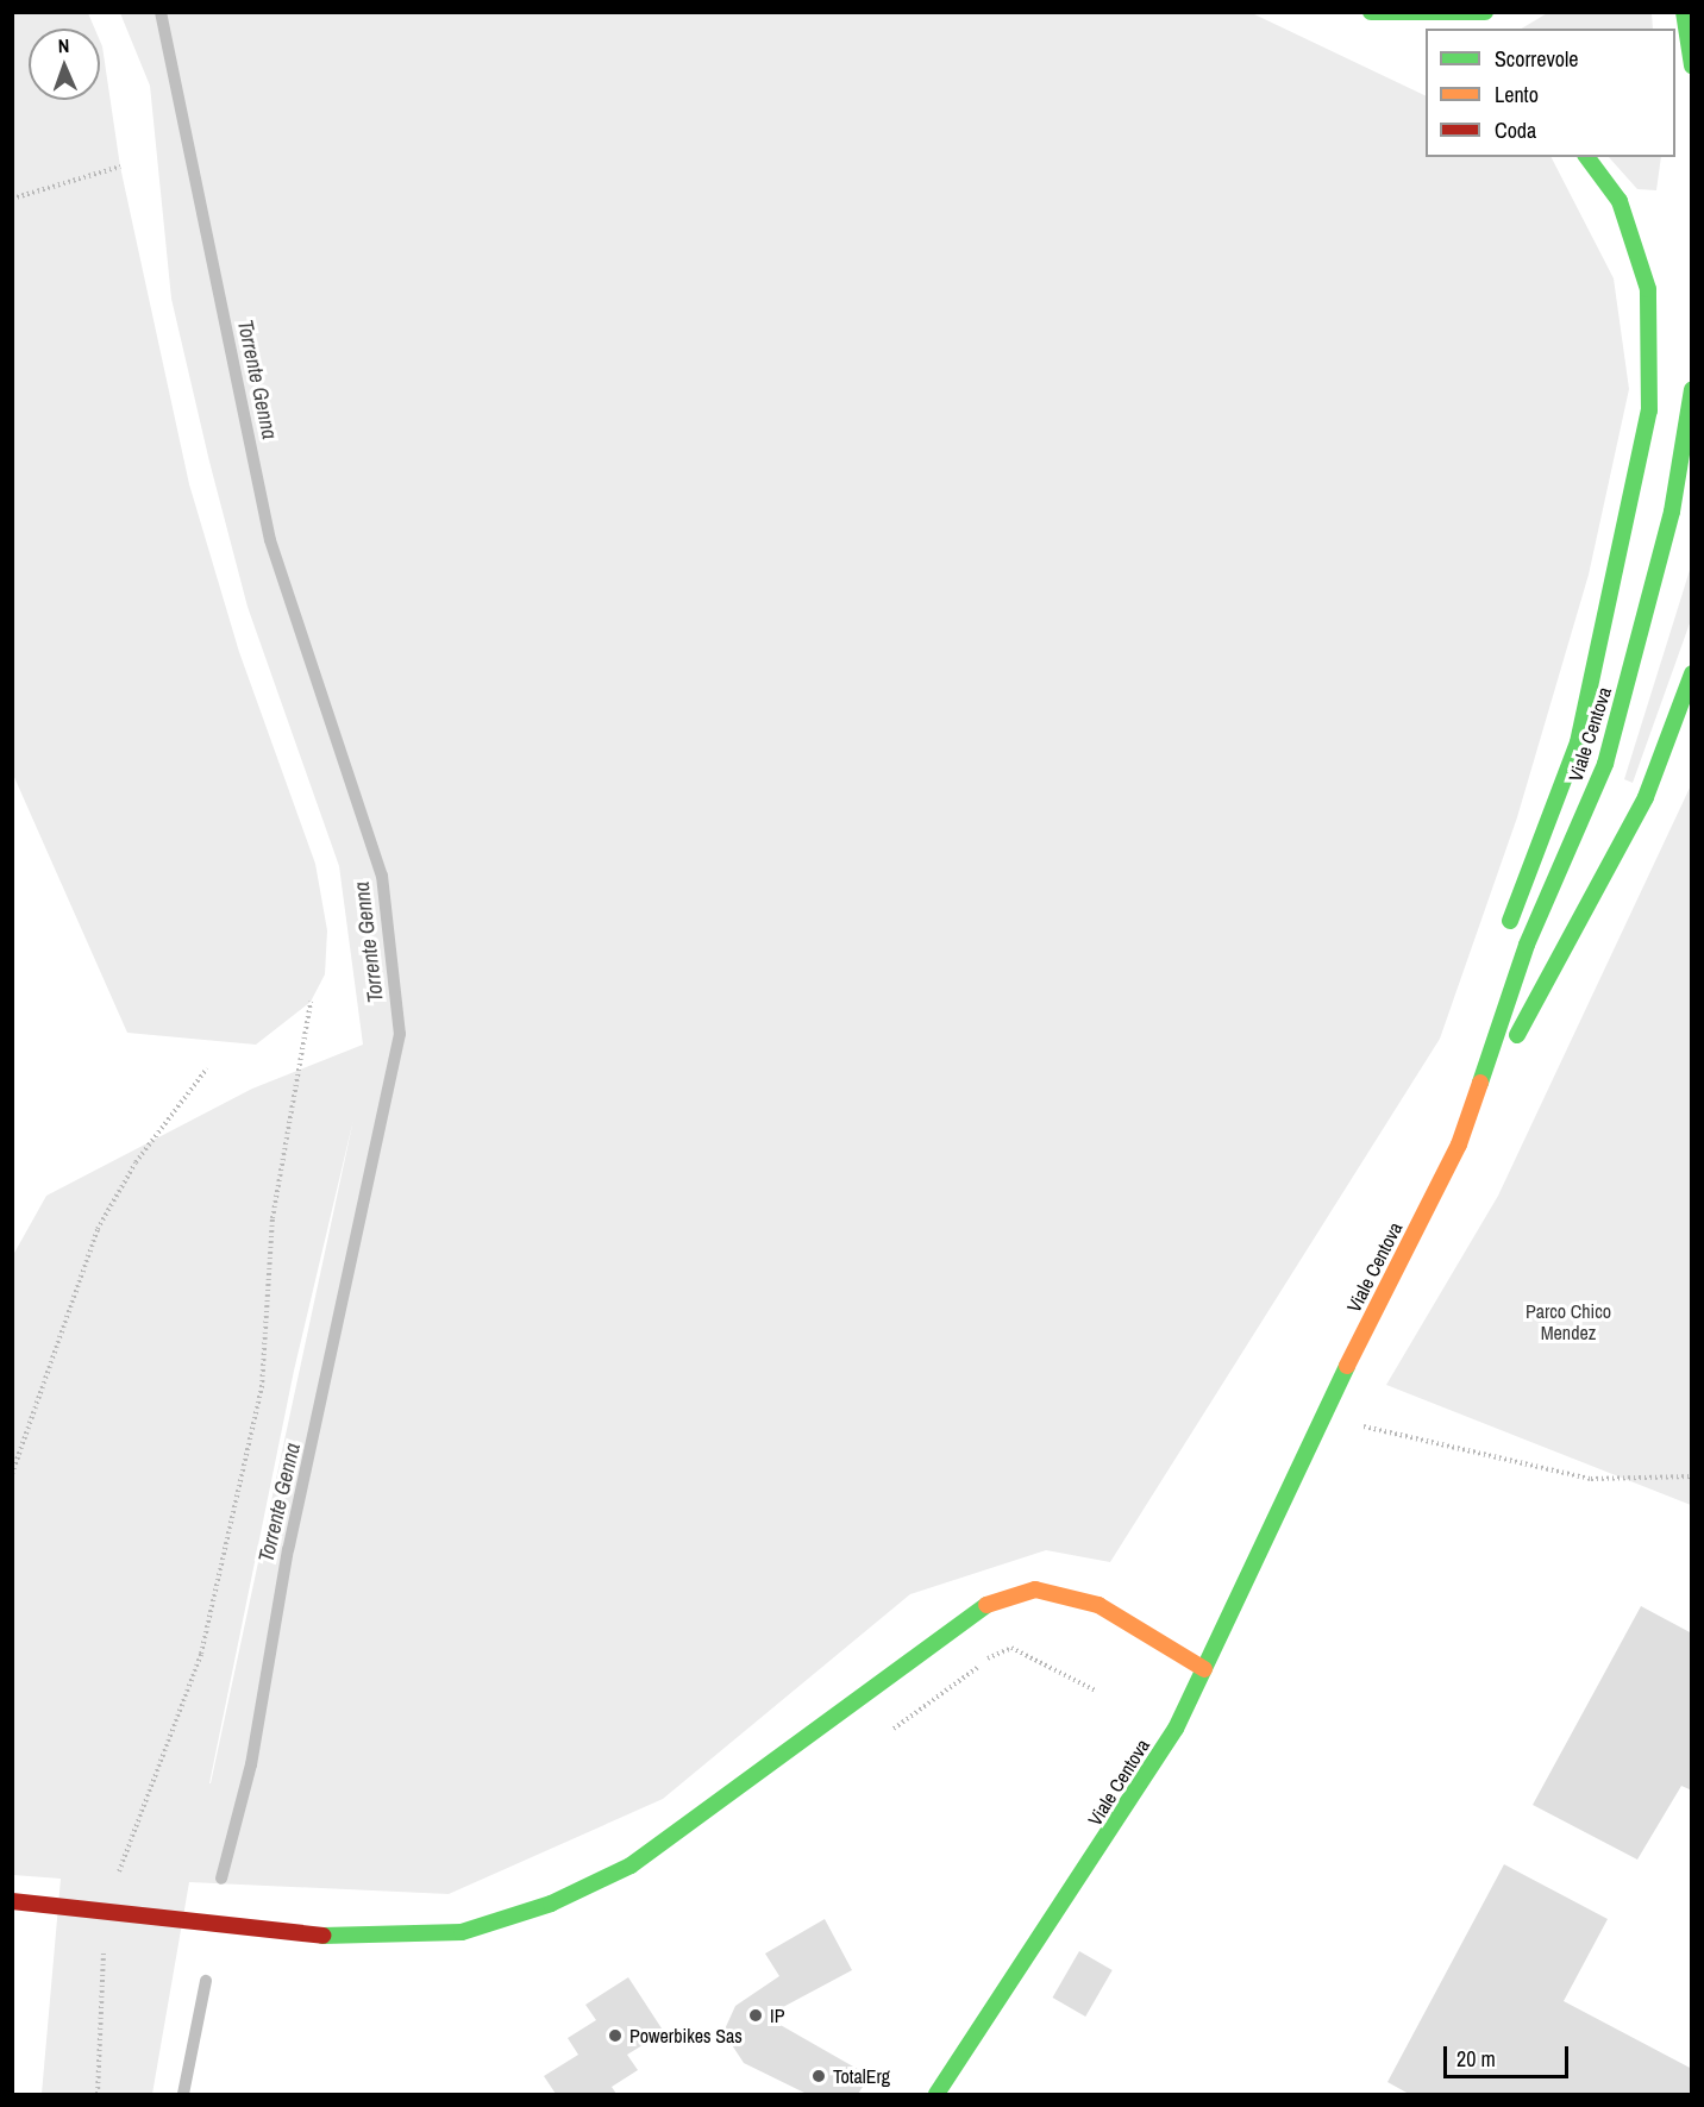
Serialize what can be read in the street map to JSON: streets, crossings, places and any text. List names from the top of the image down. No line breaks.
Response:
{"streets":{"main road":["Viale Centova"]},"water":["Torrente Genna"],"parks":["Parco Chico Mendez"],"places":["IP","Powerbikes Sas","TotalErg"],"legend":["Scorrevole","Lento","Coda"],"scale_bar":"20 m","north":"top"}
